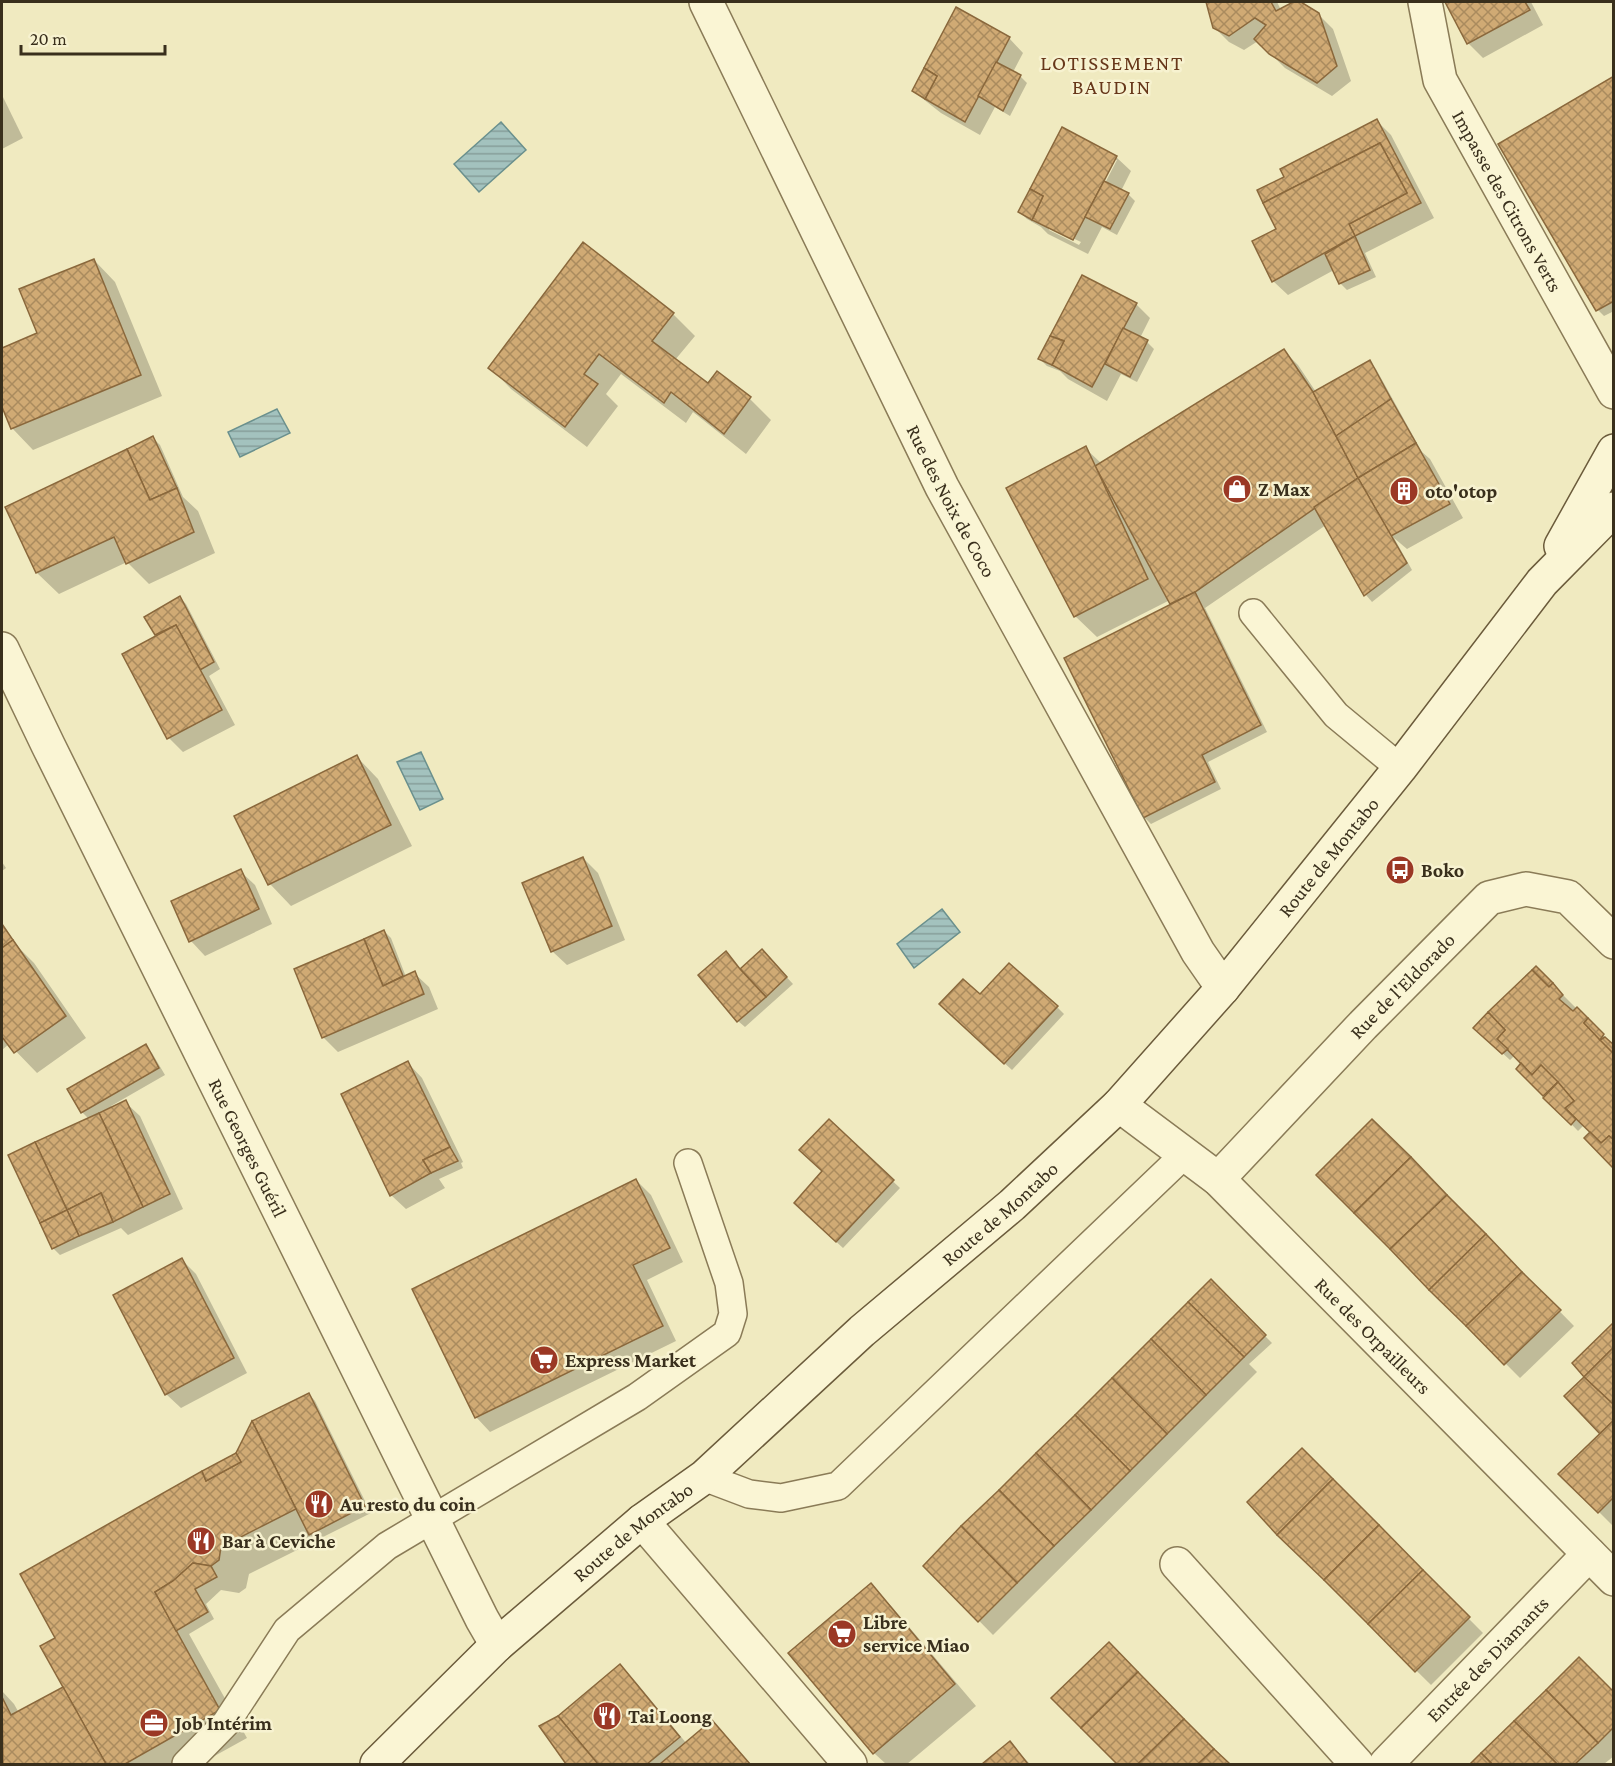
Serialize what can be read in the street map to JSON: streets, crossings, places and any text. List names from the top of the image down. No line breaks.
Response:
{"streets":{"street":["Impasse des Citrons Verts","Rue des Noix de Coco","Route de Montabo","Rue de l'Eldorado","Rue Georges Guéril","Rue des Orpailleurs","Entrée des Diamants"]},"crossings":[["Rue des Noix de Coco","Route de Montabo"],["Route de Montabo","Rue Georges Guéril"],["Route de Montabo","Rue des Orpailleurs"],["Rue de l'Eldorado","Rue des Orpailleurs"],["Rue des Orpailleurs","Entrée des Diamants"]],"districts":["LOTISSEMENT BAUDIN"],"places":{"shop":["Z Max"],"building":["oto'otop"],"bus stop":["Boko"],"supermarket":["Express Market","Libre service Miao"],"restaurant":["Au resto du coin","Bar à Ceviche","Tai Loong"],"office":["Job Intérim"]},"scale_bar":"20 m"}
